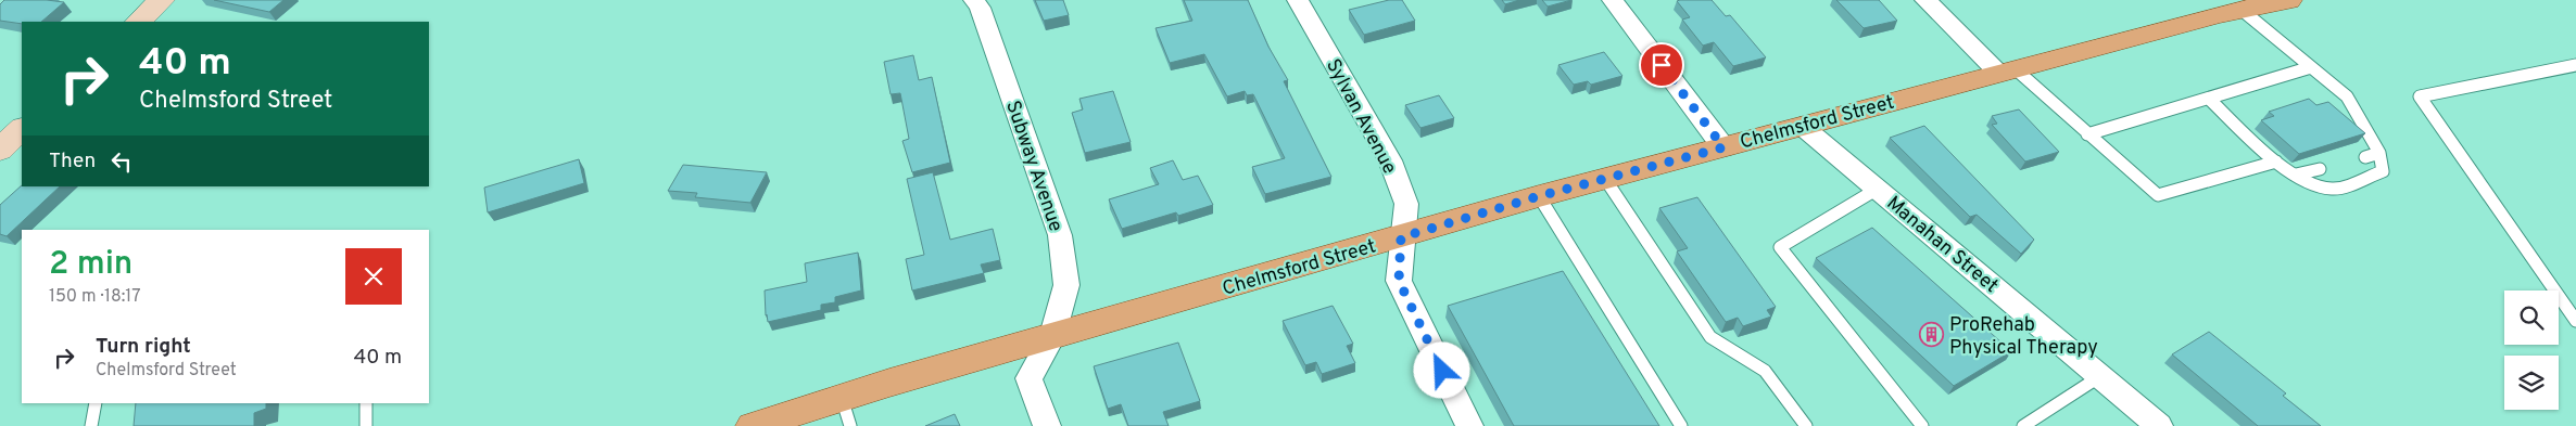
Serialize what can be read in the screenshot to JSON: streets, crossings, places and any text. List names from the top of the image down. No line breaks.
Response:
{"streets":{"main road":["Chelmsford Street"],"street":["Sylvan Avenue","Subway Avenue","Manahan Street"]},"crossings":[["Sylvan Avenue","Chelmsford Street"],["Chelmsford Street","Subway Avenue"],["Chelmsford Street","Manahan Street"]],"places":{"building":["ProRehab Physical Therapy"]},"page":{"turn":["40 m","Chelmsford Street"],"then":"Then","heading":["2 min","150 m · 18:17"],"list":[{"name":"Turn right","note":"Chelmsford Street","value":"40 m"}]}}
